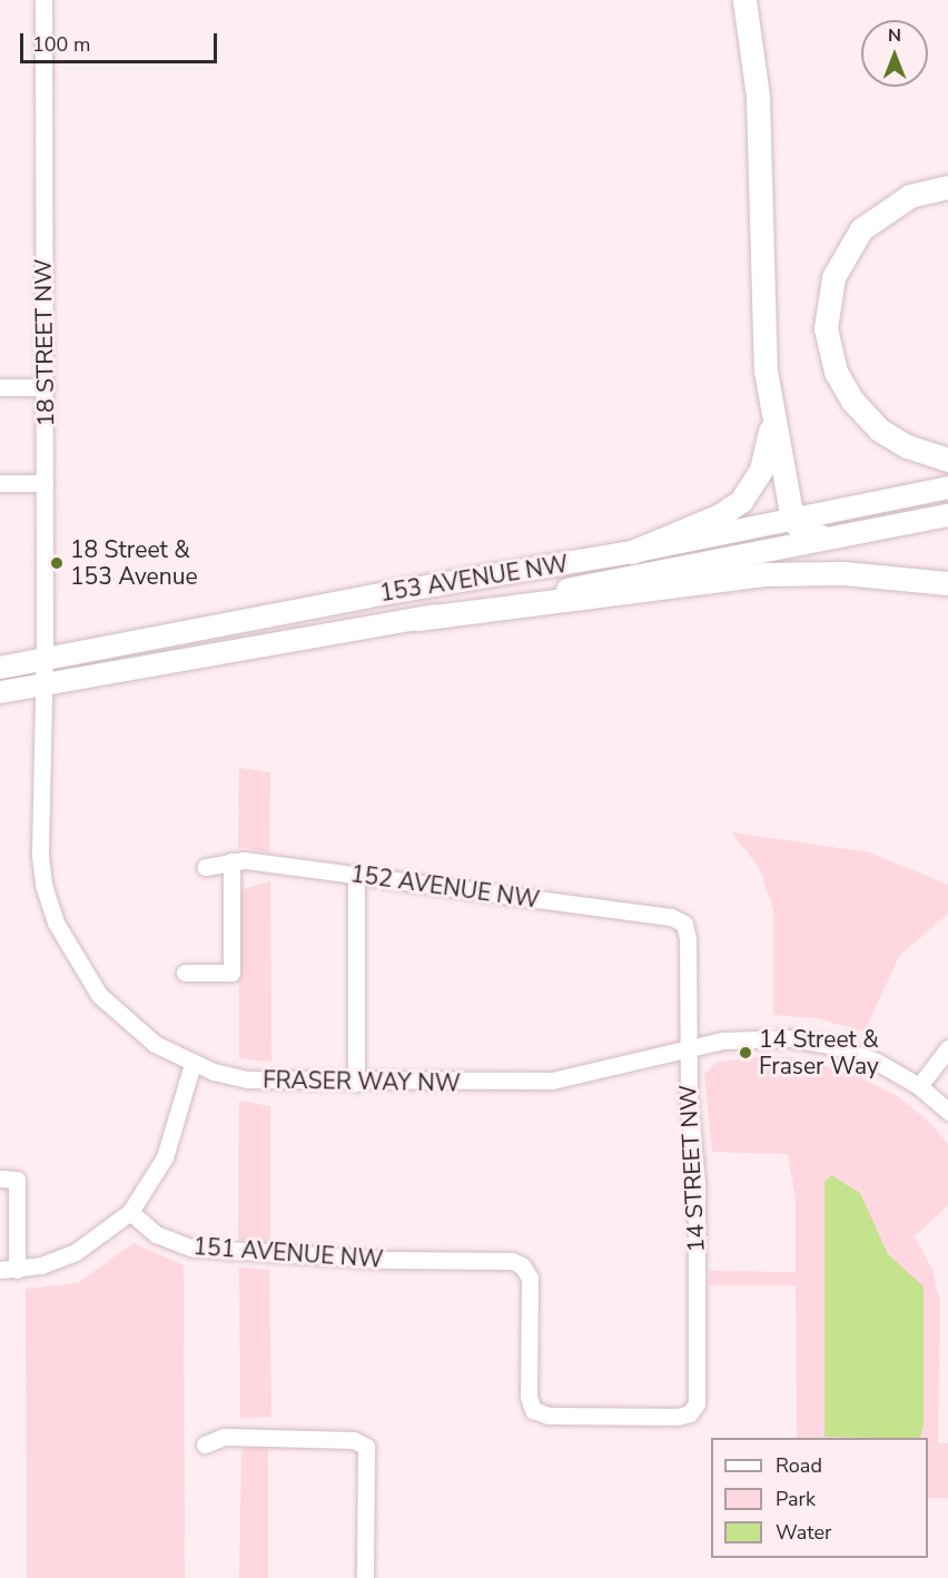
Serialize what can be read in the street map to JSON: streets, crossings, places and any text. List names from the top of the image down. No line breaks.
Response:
{"streets":{"main road":["153 AVENUE NW"],"street":["18 STREET NW","152 AVENUE NW","FRASER WAY NW","14 STREET NW","151 AVENUE NW"]},"crossings":[["18 STREET NW","153 AVENUE NW"],["18 STREET NW","FRASER WAY NW"],["153 AVENUE NW","FRASER WAY NW"],["152 AVENUE NW","14 STREET NW"],["FRASER WAY NW","14 STREET NW"],["14 STREET NW","151 AVENUE NW"]],"places":["18 Street & 153 Avenue","14 Street & Fraser Way"],"legend":["Road","Park","Water"],"scale_bar":"100 m","north":"top"}
